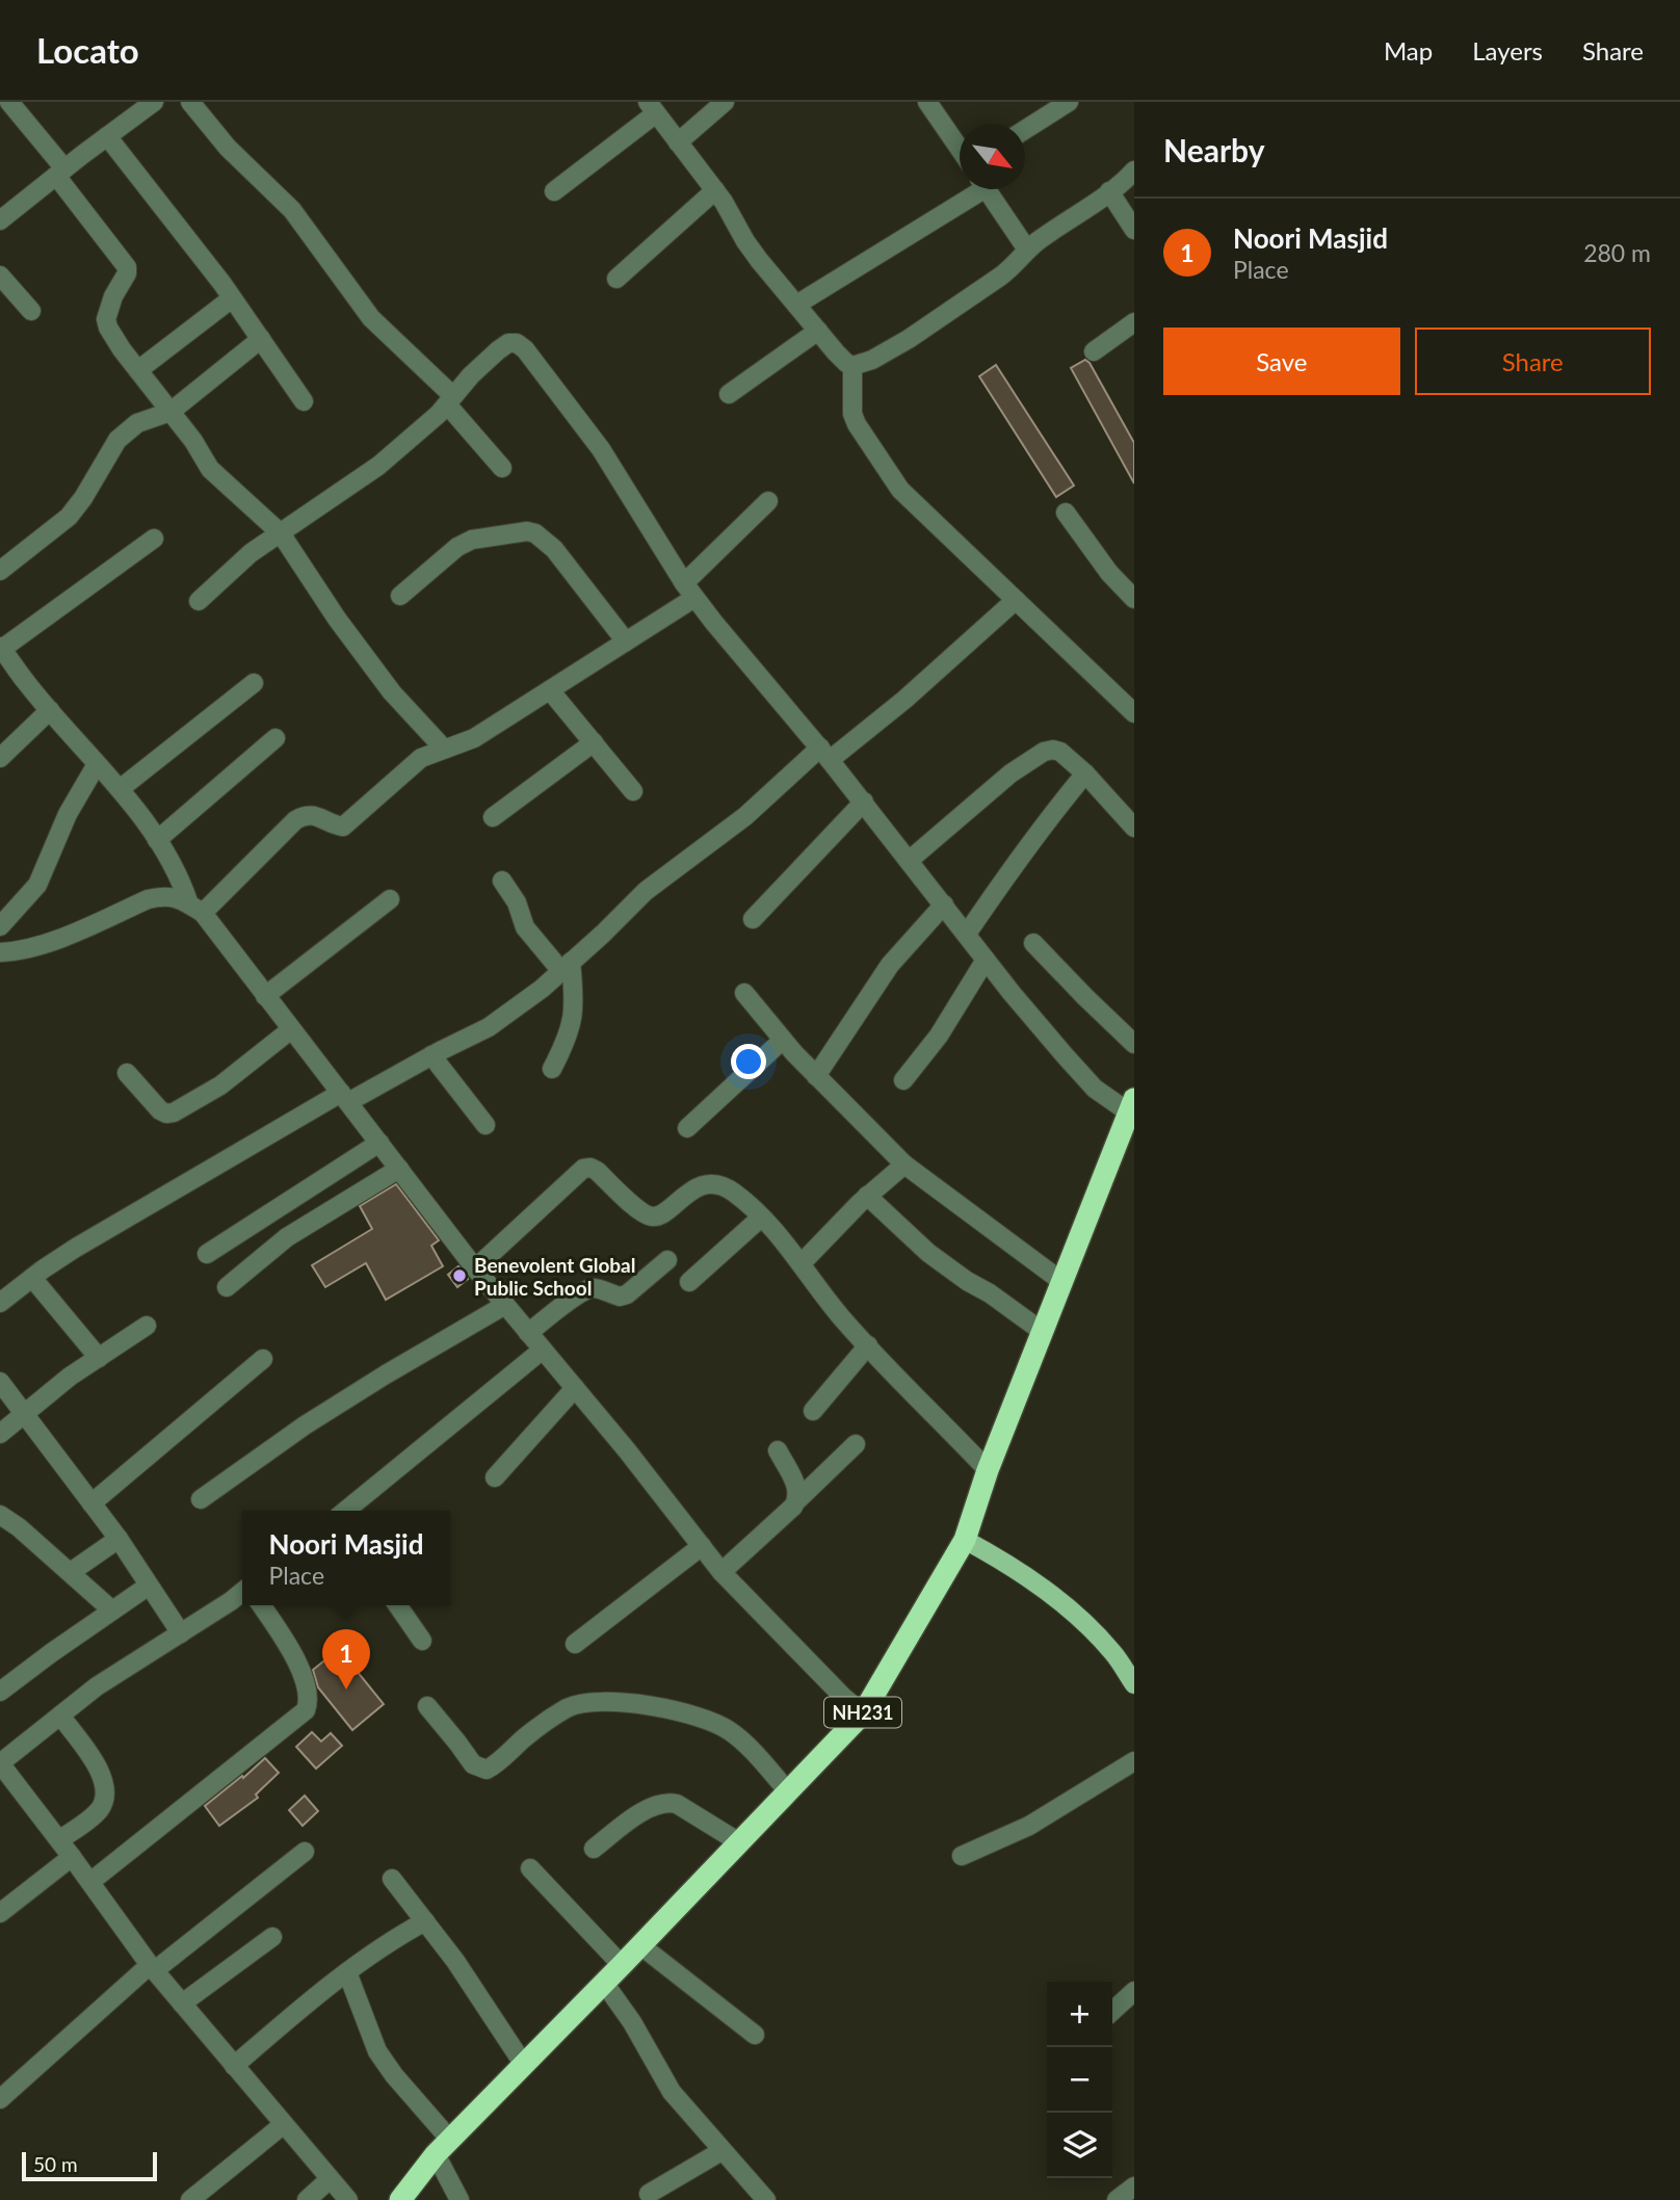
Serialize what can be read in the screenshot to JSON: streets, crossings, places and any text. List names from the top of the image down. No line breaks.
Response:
{"streets":{"highway":["NH231"]},"places":["Benevolent Global Public School"],"scale_bar":"50 m","north":"bottom right","page":{"header":"Locato","nav":["Map","Layers","Share"],"heading":"Nearby","list":[{"mark":"1","name":"Noori Masjid","note":"Place","value":"280 m"}],"buttons":["Save","Share"],"popup":["Noori Masjid","Place"],"pins":"1","map_buttons":["+","−"],"scale":"50 m"}}
